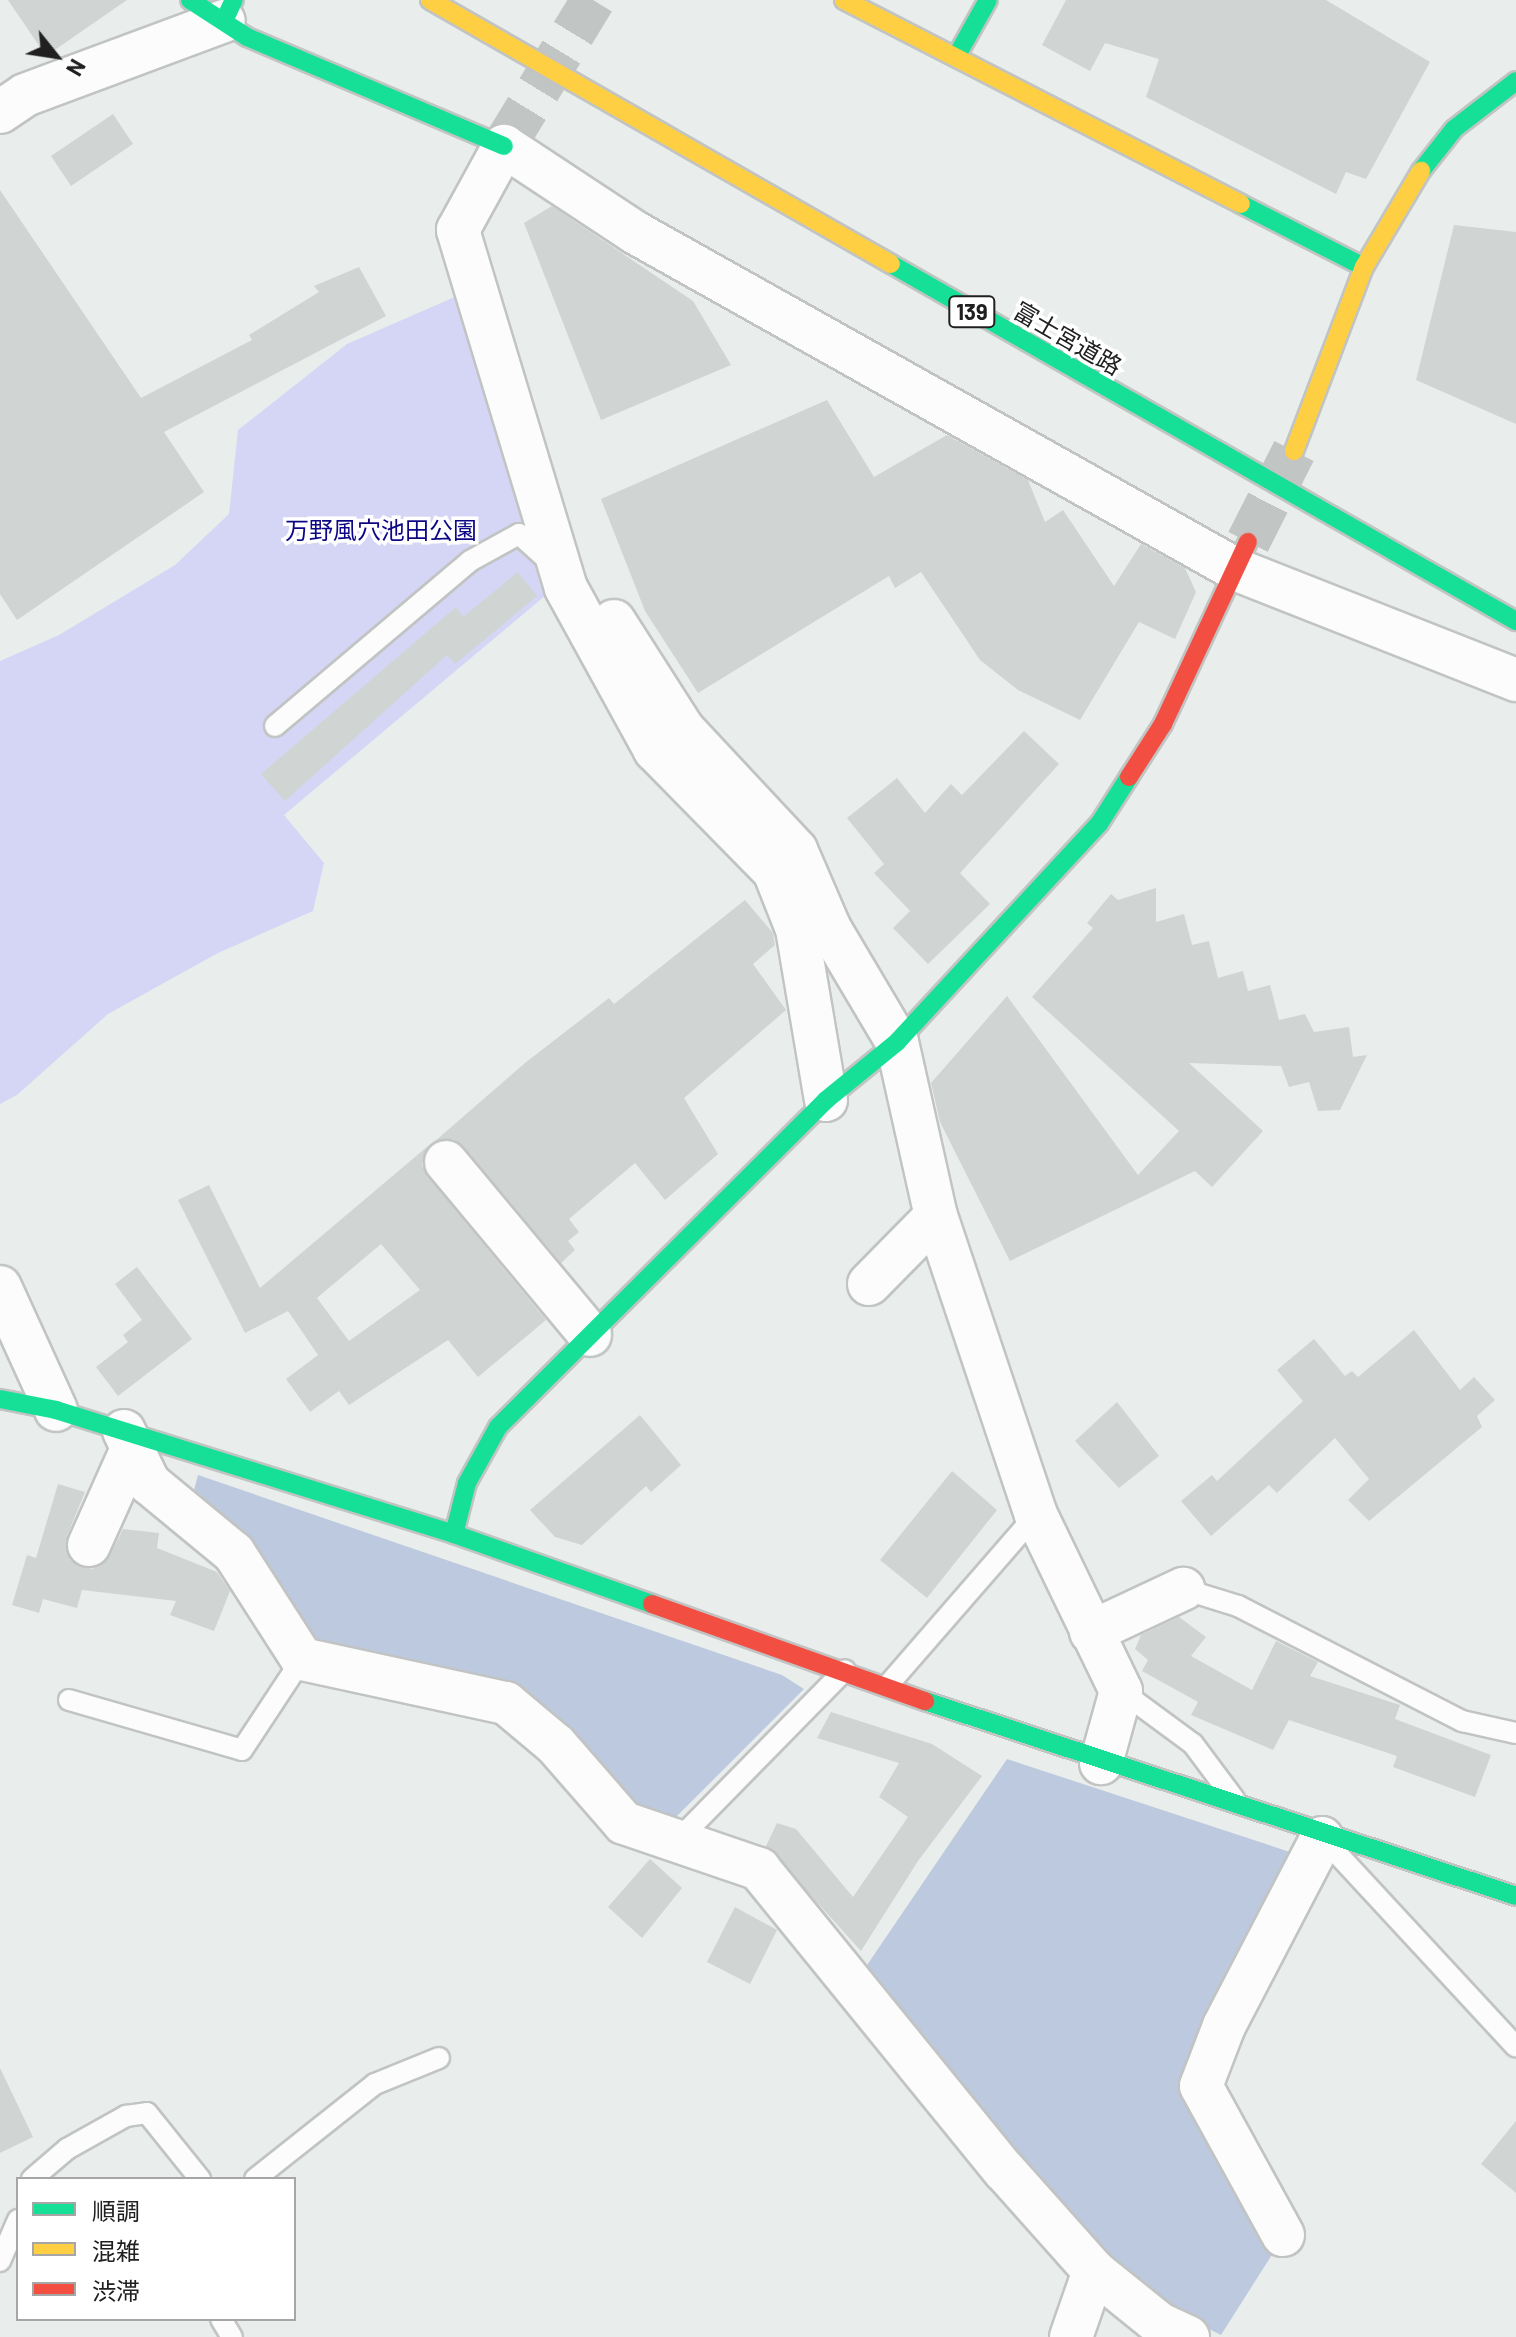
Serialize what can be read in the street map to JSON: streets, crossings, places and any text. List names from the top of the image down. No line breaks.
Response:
{"streets":{"main road":["139","富士宮道路"]},"parks":["万野風穴池田公園"],"legend":["順調","混雑","渋滞"],"north":"bottom right"}
